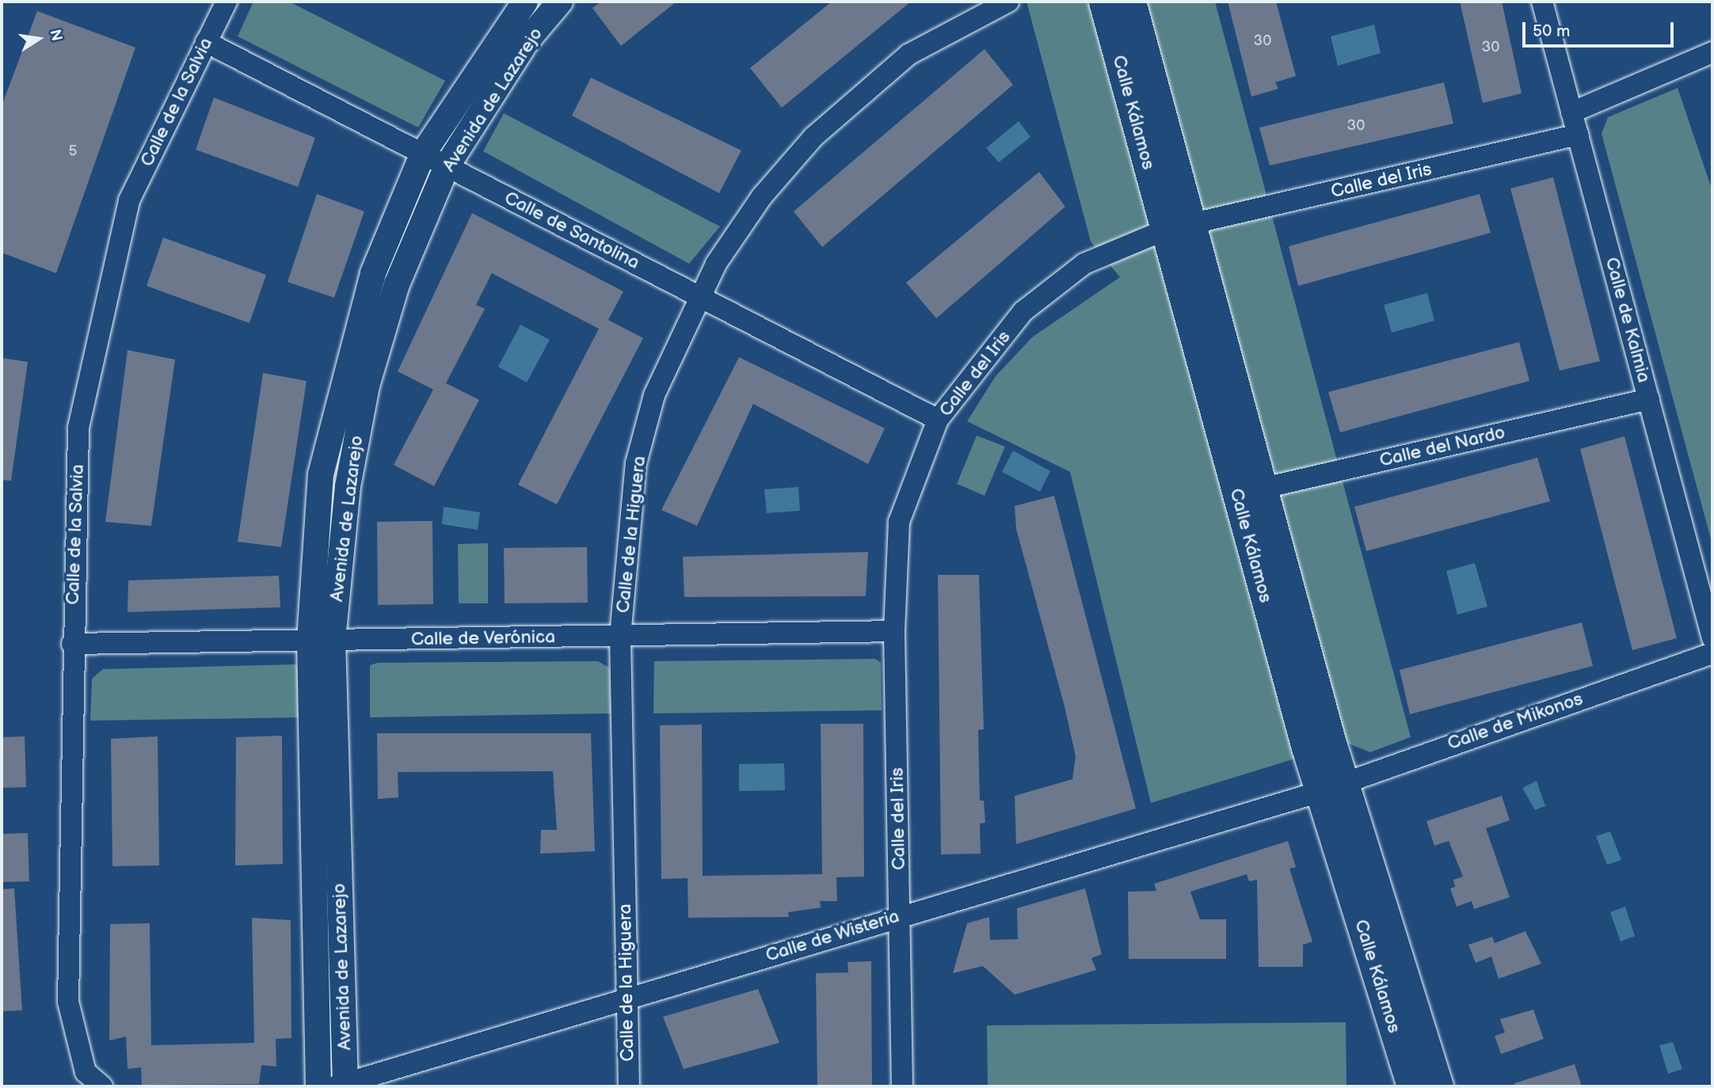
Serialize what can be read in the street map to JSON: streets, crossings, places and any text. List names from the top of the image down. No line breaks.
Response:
{"streets":{"main road":["Calle Kálamos"],"street":["Avenida de Lazarejo","Calle de la Salvia","Calle del Iris","Calle de Santolina","Calle de Kalmia","Calle del Nardo","Calle de la Higuera","Calle de Verónica","Calle de Mikonos","Calle de Wisteria"]},"crossings":[["Avenida de Lazarejo","Calle de Santolina"],["Avenida de Lazarejo","Calle de Verónica"],["Avenida de Lazarejo","Calle de Wisteria"],["Calle de la Salvia","Calle de Santolina"],["Calle de la Salvia","Calle de Verónica"],["Calle Kálamos","Calle del Iris"],["Calle Kálamos","Calle del Nardo"],["Calle Kálamos","Calle de Mikonos"],["Calle Kálamos","Calle de Wisteria"],["Calle del Iris","Calle de Santolina"],["Calle del Iris","Calle de Kalmia"],["Calle del Iris","Calle de Verónica"],["Calle del Iris","Calle de Wisteria"],["Calle de Santolina","Calle de la Higuera"],["Calle de Kalmia","Calle del Nardo"],["Calle de la Higuera","Calle de Verónica"],["Calle de la Higuera","Calle de Wisteria"],["Calle de Mikonos","Calle de Wisteria"]],"house_numbers":["30","30","30","5"],"scale_bar":"50 m","north":"right"}
